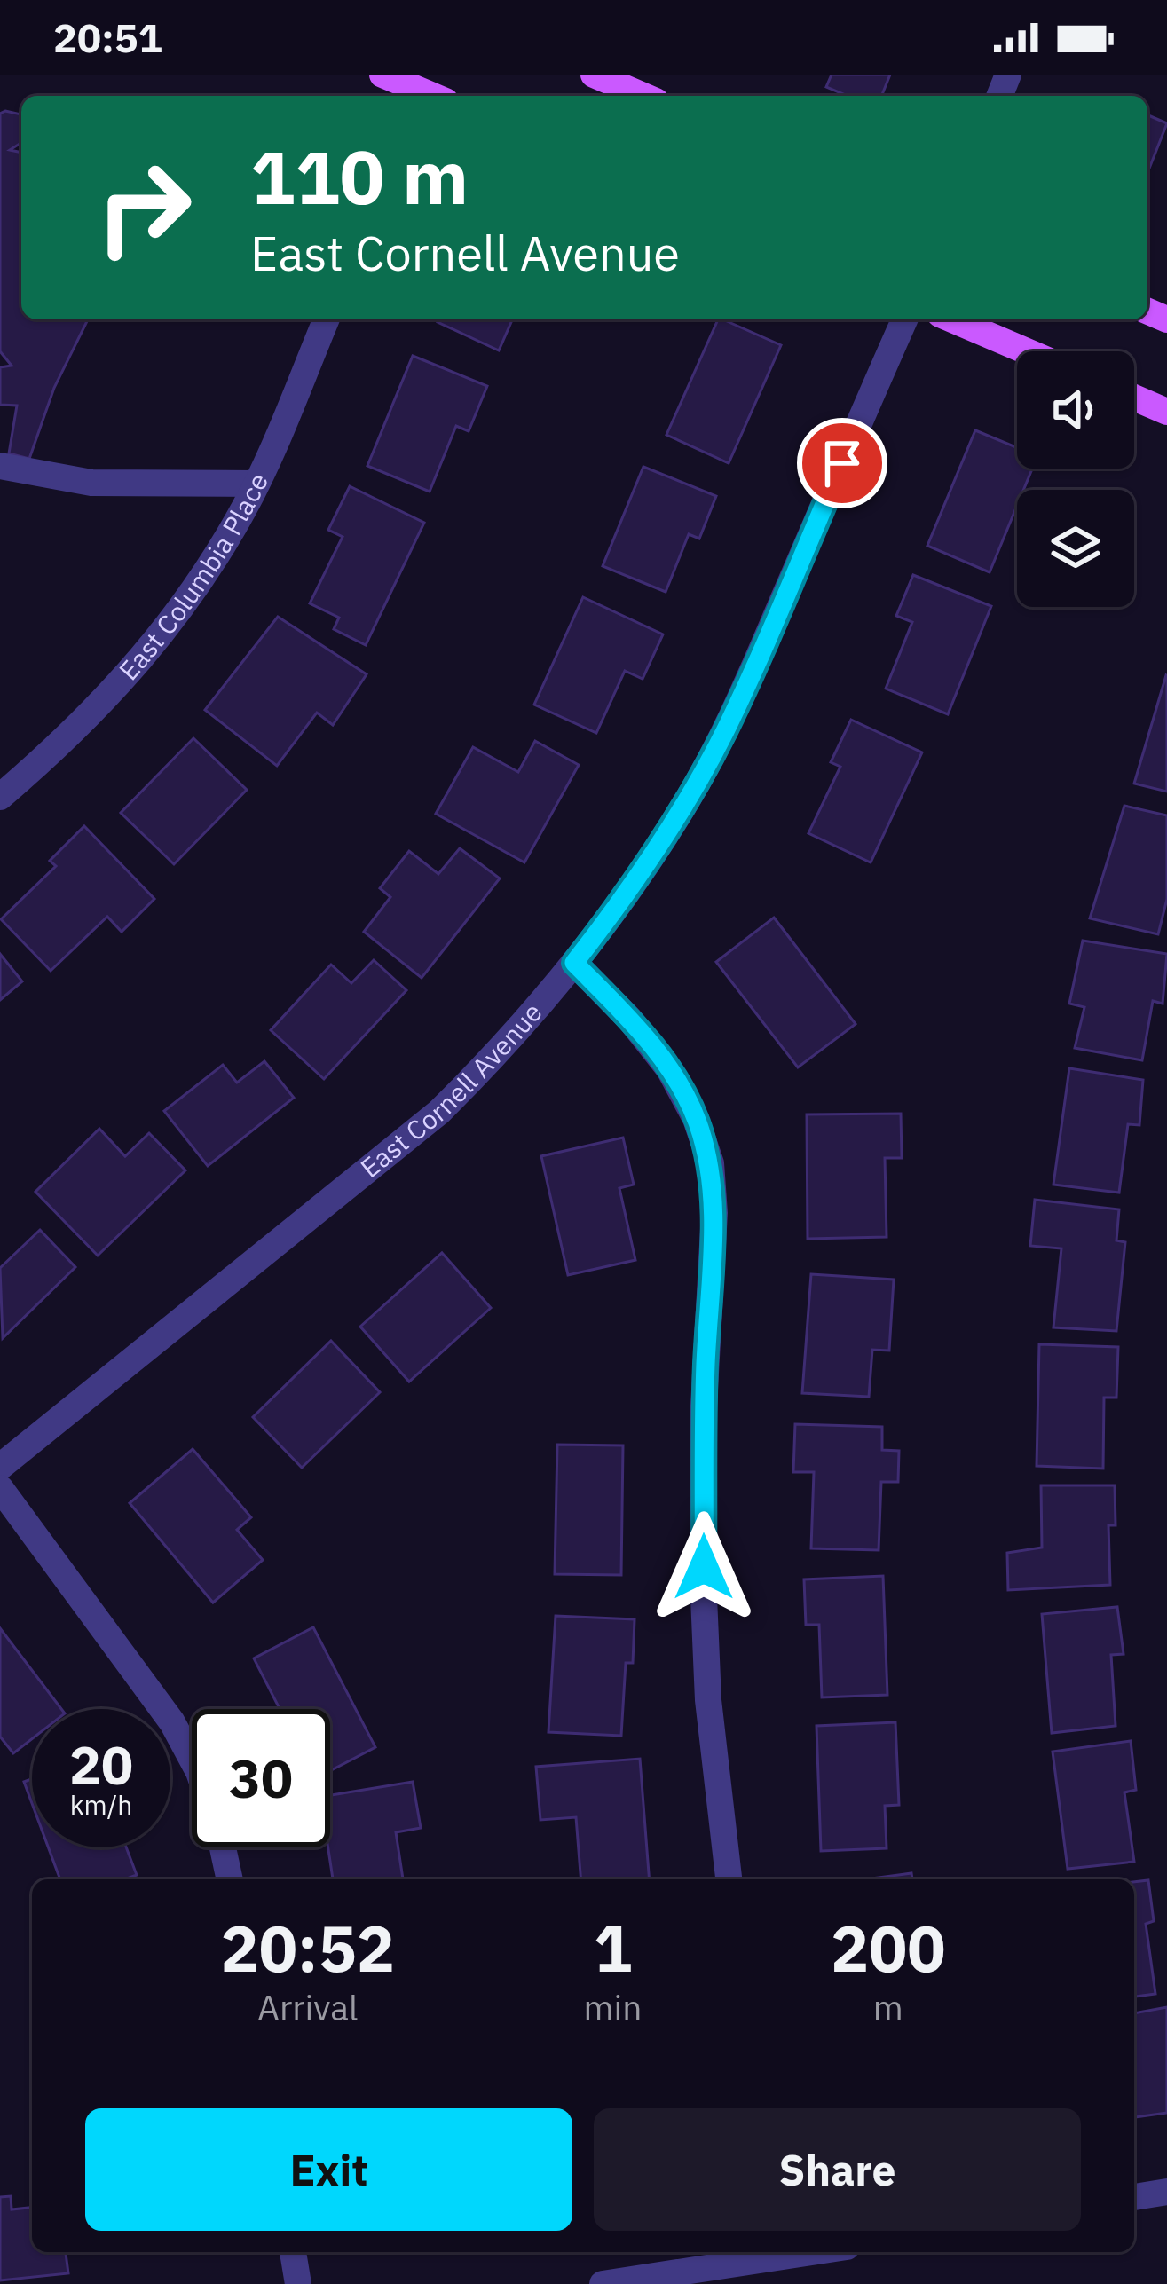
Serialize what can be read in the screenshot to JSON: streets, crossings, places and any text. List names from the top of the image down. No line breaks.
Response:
{"streets":{"street":["East Columbia Place","East Cornell Avenue"]},"page":{"status":"20:51","turn":["110 m","East Cornell Avenue"],"speed":"20 km/h","limit":"30","eta":["20:52","Arrival","1","min","200","m"],"buttons":["Exit","Share"]}}
